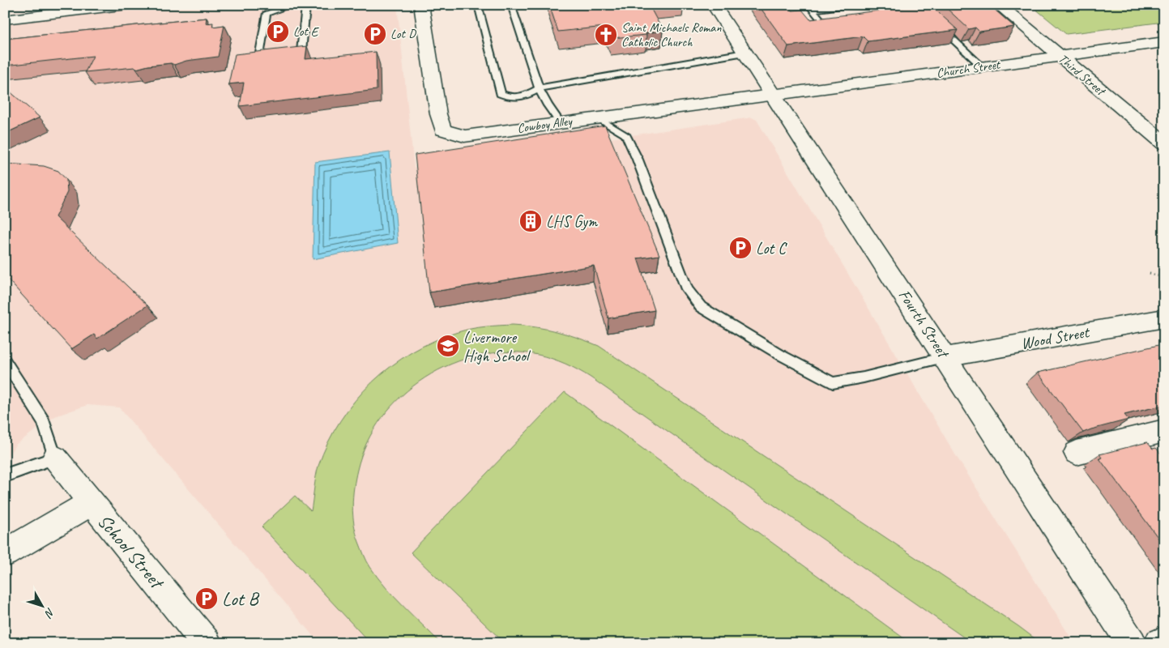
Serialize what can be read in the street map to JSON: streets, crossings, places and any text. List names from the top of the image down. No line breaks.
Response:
{"streets":{"street":["Church Street","Third Street","Cowboy Alley","Fourth Street","Wood Street","School Street"]},"crossings":[["Church Street","Third Street"],["Church Street","Cowboy Alley"],["Church Street","Fourth Street"],["Cowboy Alley","Fourth Street"],["Fourth Street","Wood Street"]],"places":{"parking":["Lot E","Lot D","Lot C","Lot B"],"church":["Saint Michaels Roman Catholic Church"],"building":["LHS Gym"],"school or university":["Livermore High School"]},"north":"bottom right"}
